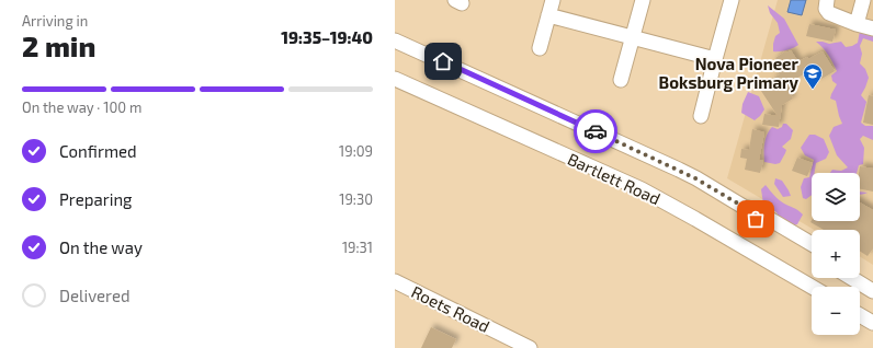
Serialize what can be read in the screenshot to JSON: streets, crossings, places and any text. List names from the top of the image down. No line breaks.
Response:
{"streets":{"street":["Bartlett Road","Roets Road"]},"places":{"school or university":["Nova Pioneer Boksburg Primary"]},"page":{"heading":["2 min","Arriving in","19:35–19:40"],"bar":"On the way · 100 m","list":[["Confirmed","19:09"],["Preparing","19:30"],["On the way","19:31"],"Delivered"],"map_buttons":["+","−"]}}
